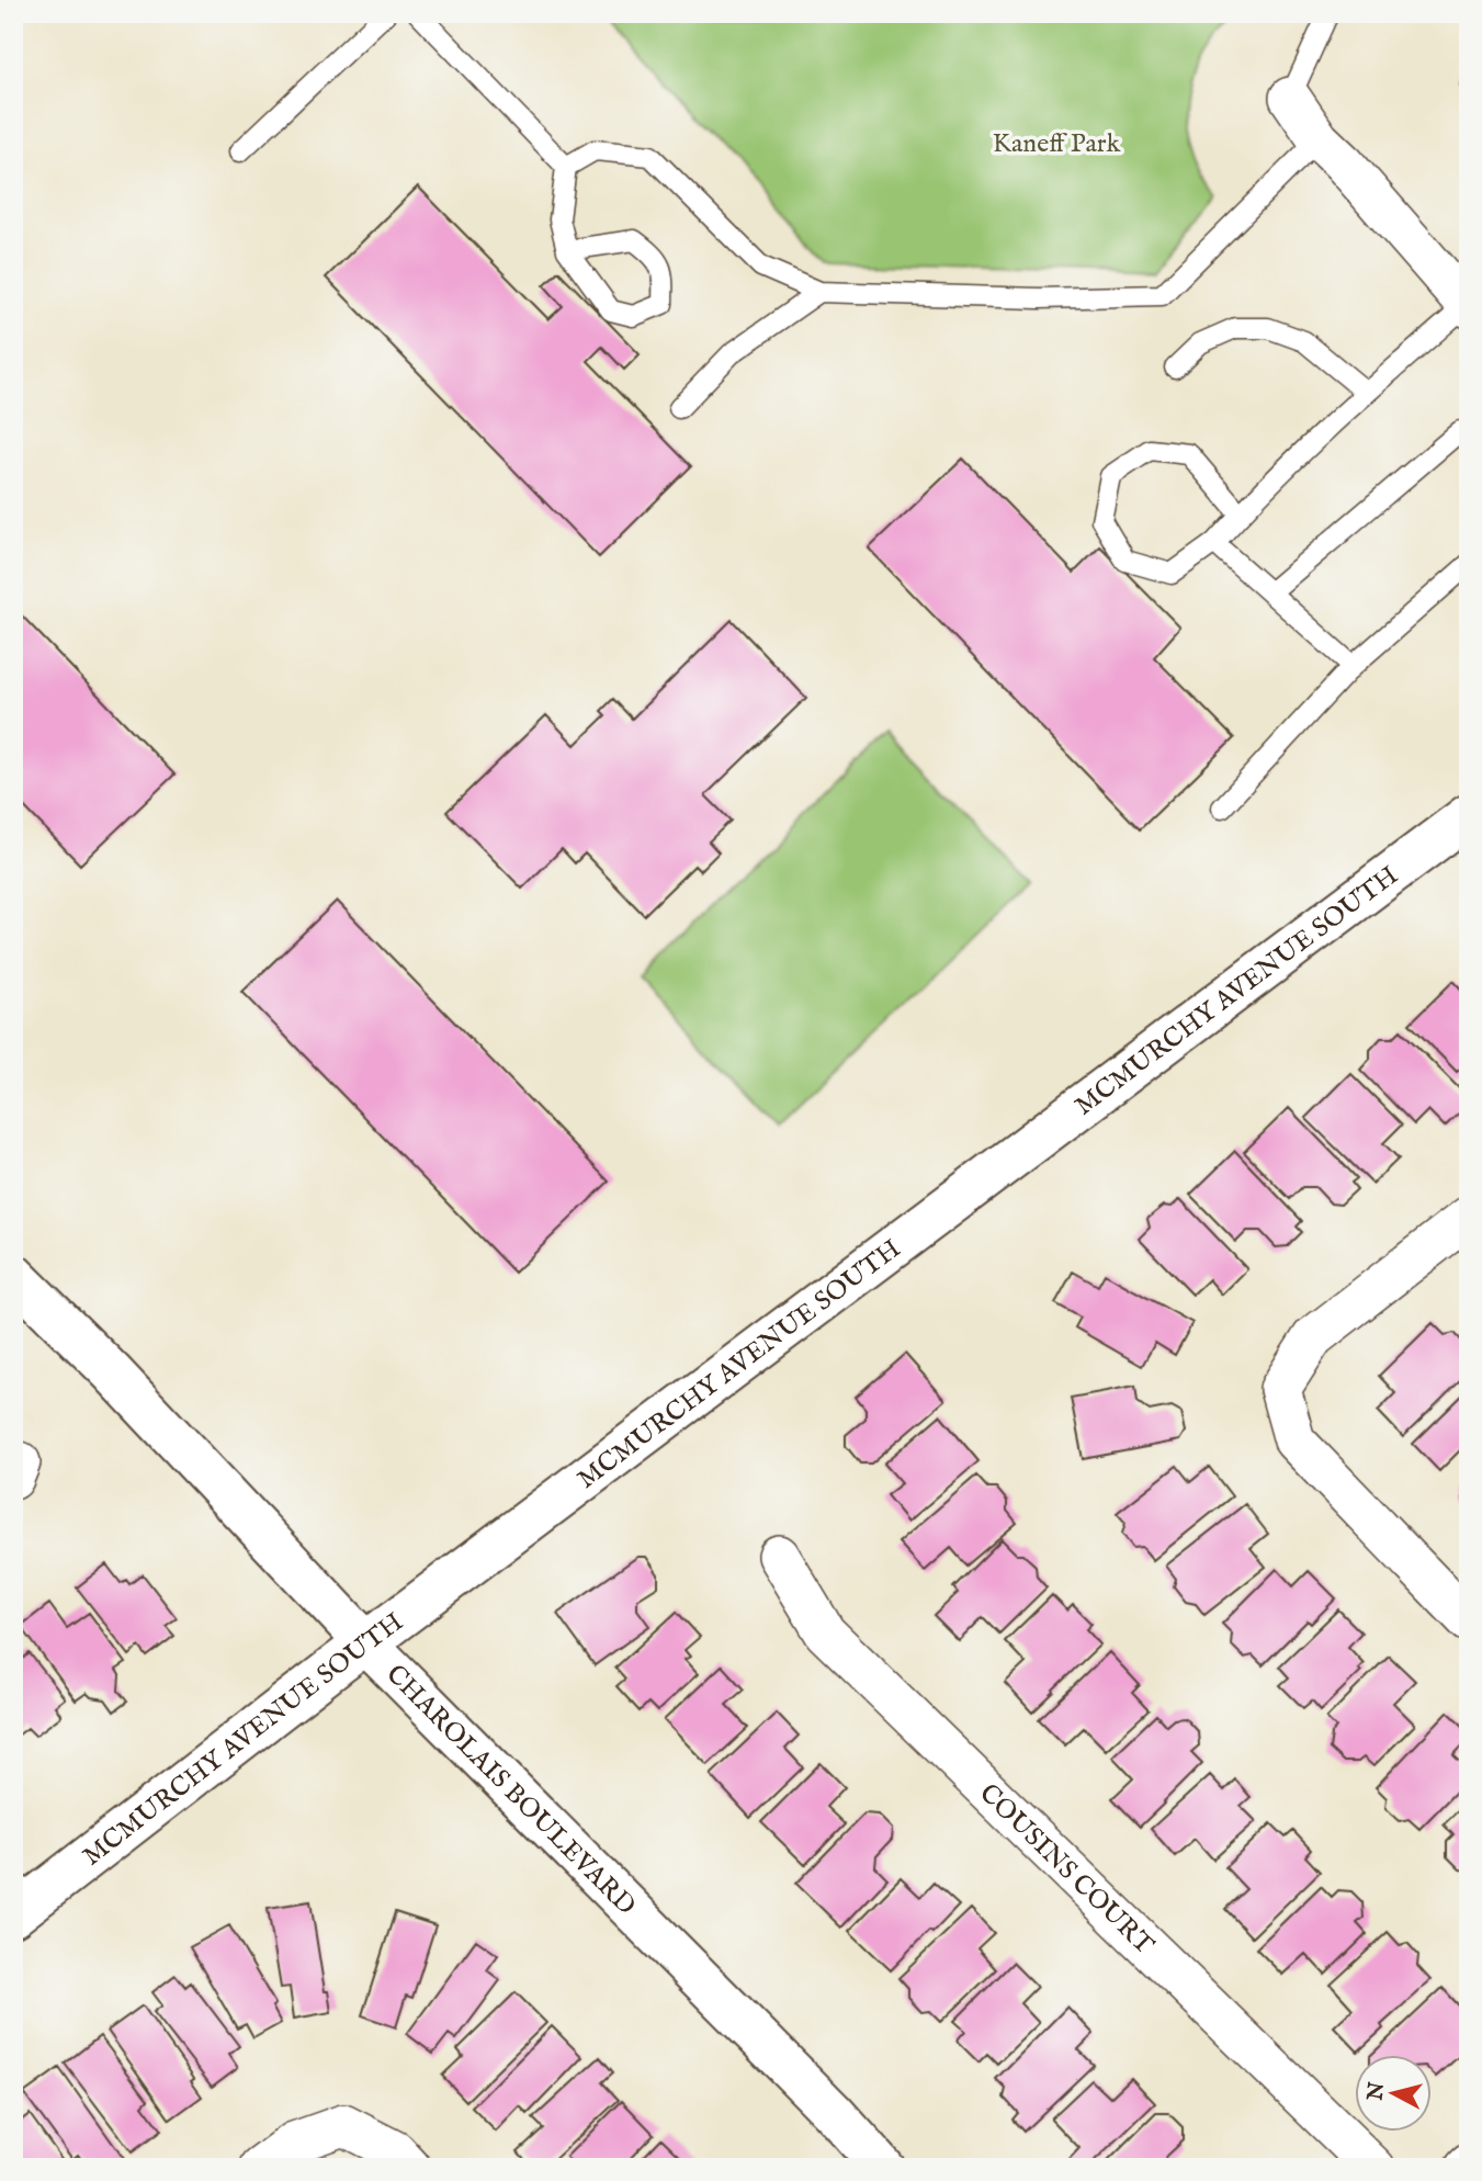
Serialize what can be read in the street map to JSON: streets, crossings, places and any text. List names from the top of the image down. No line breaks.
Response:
{"streets":{"street":["MCMURCHY AVENUE SOUTH","CHAROLAIS BOULEVARD","COUSINS COURT"]},"crossings":[["MCMURCHY AVENUE SOUTH","CHAROLAIS BOULEVARD"]],"parks":["Kaneff Park"],"north":"left"}
